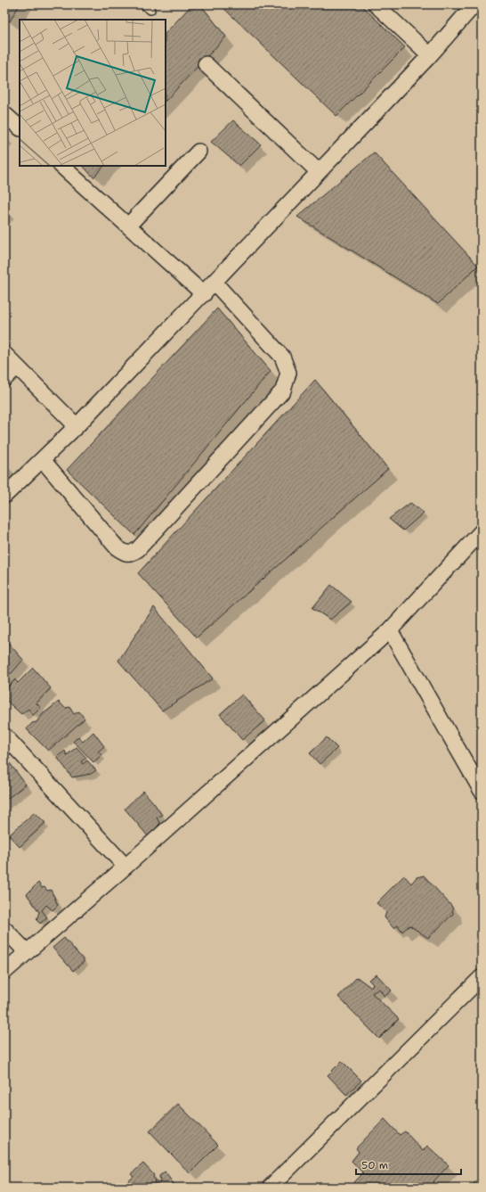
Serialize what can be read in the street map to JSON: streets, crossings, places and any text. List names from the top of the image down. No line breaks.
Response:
{"scale_bar":"50 m"}
